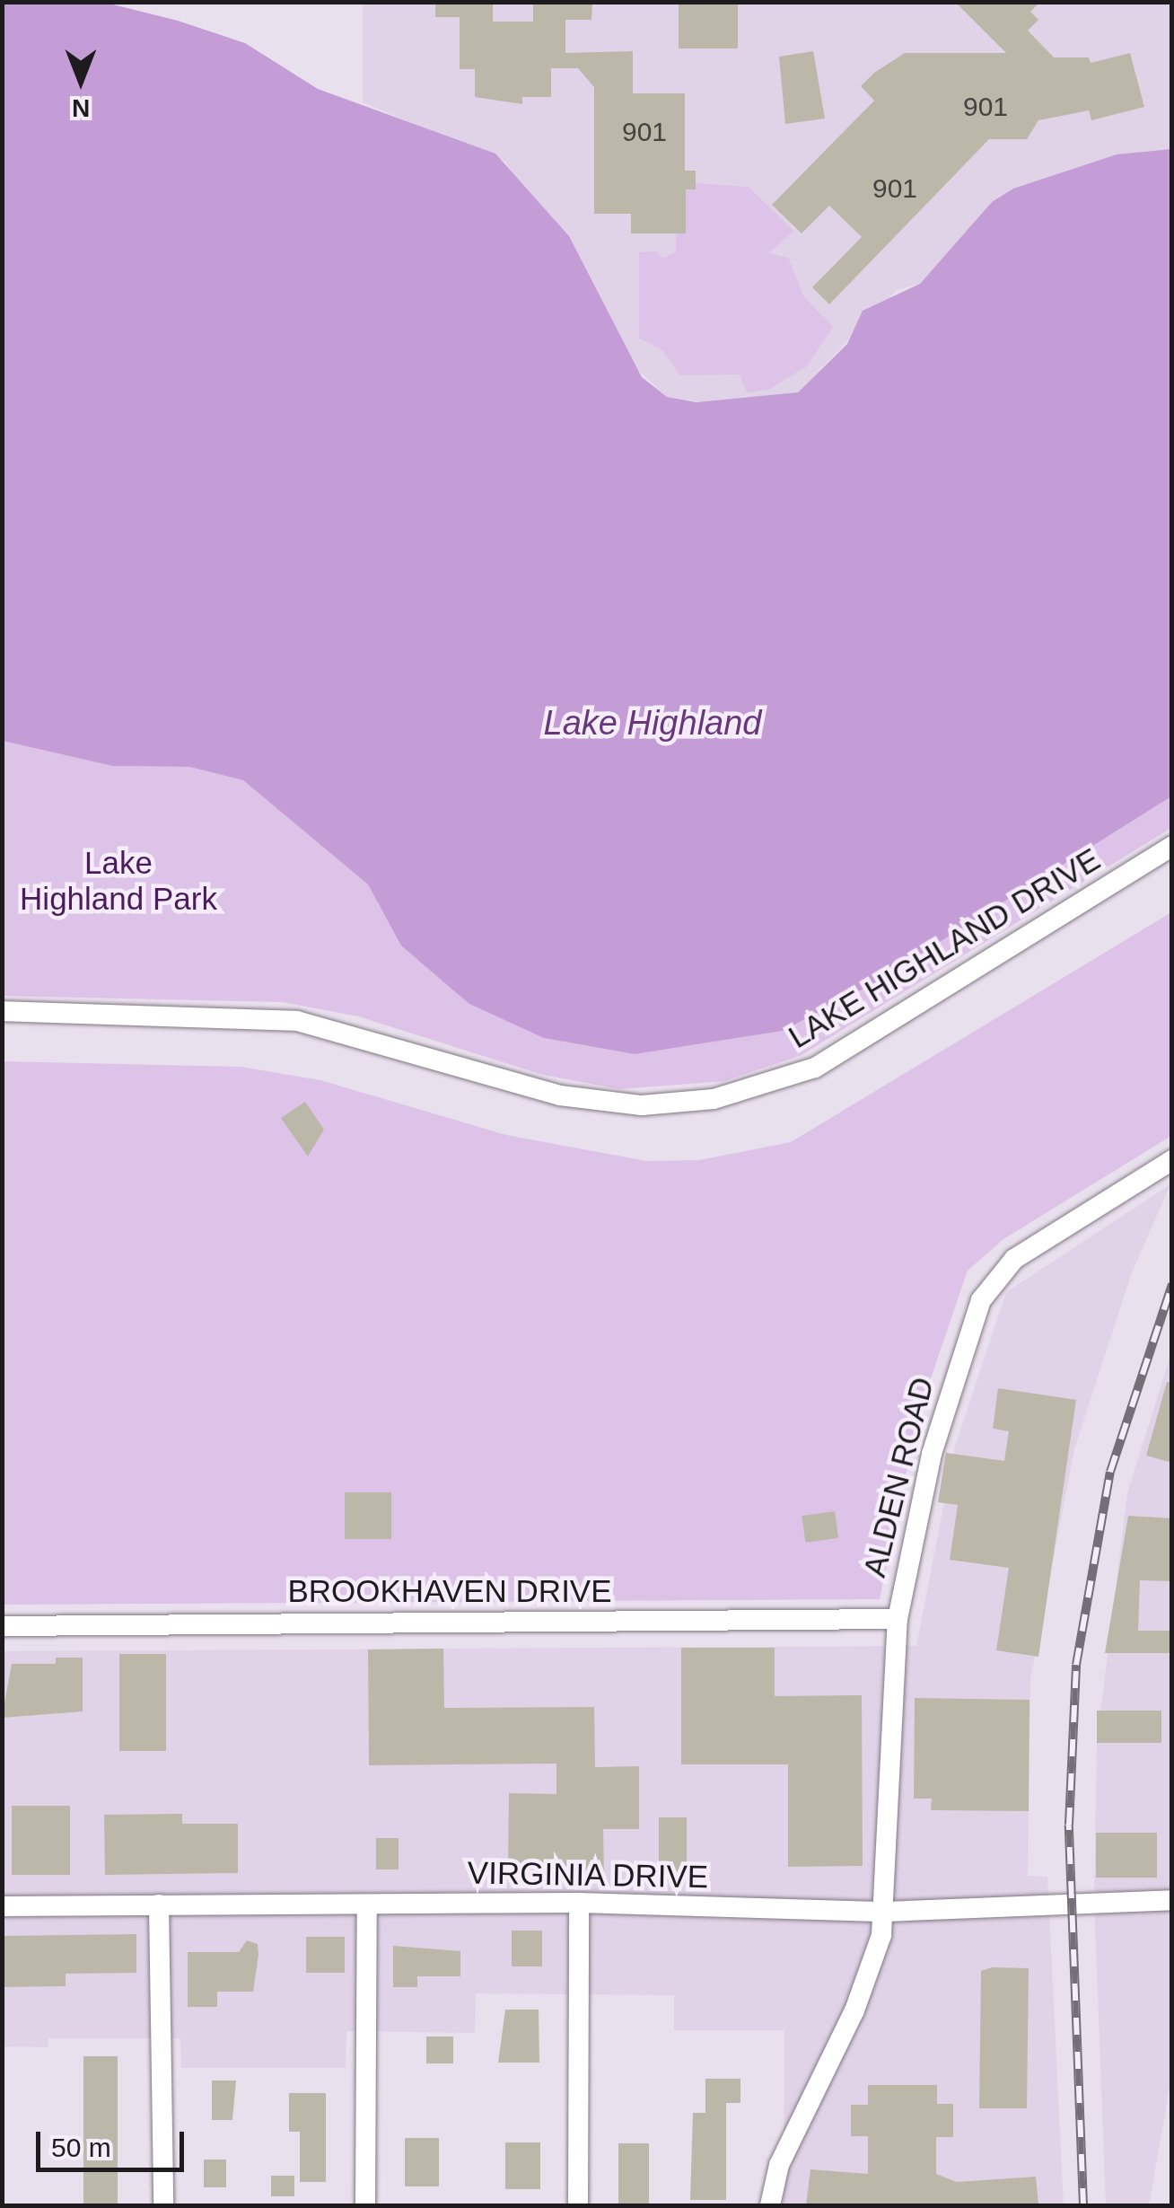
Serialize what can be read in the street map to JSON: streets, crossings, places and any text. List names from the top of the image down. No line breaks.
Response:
{"streets":{"street":["LAKE HIGHLAND DRIVE","ALDEN ROAD","BROOKHAVEN DRIVE","VIRGINIA DRIVE"]},"crossings":[["ALDEN ROAD","BROOKHAVEN DRIVE"],["ALDEN ROAD","VIRGINIA DRIVE"]],"water":["Lake Highland"],"parks":["Lake Highland Park"],"house_numbers":["901","901","901"],"scale_bar":"50 m","north":"bottom"}
